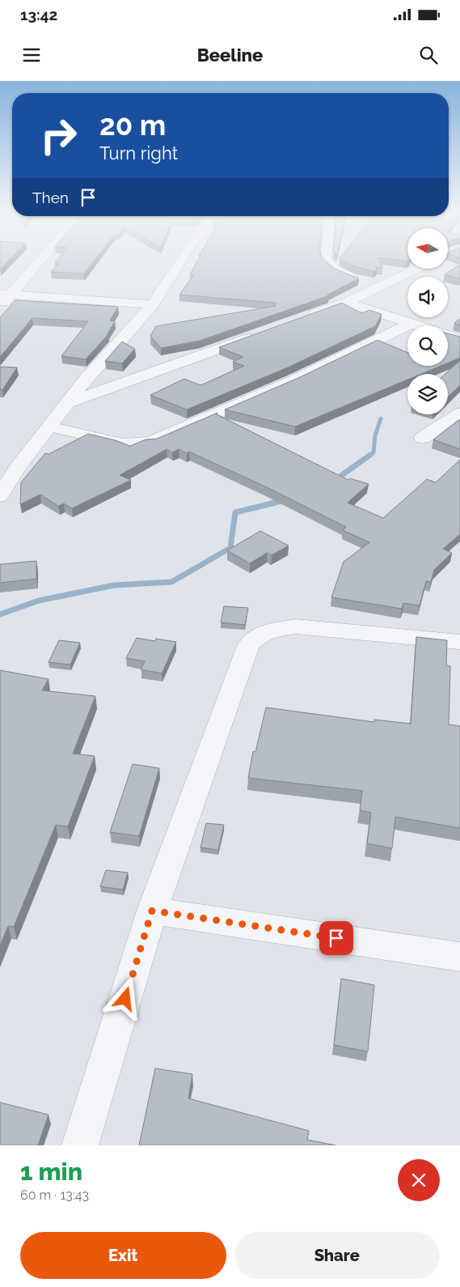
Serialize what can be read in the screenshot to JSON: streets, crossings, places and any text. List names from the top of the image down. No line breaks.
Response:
{"north":"left","page":{"status":"13:42","header":"Beeline","turn":["20 m","Turn right"],"then":"Then","heading":["1 min","60 m · 13:43"],"buttons":["Exit","Share"]}}
